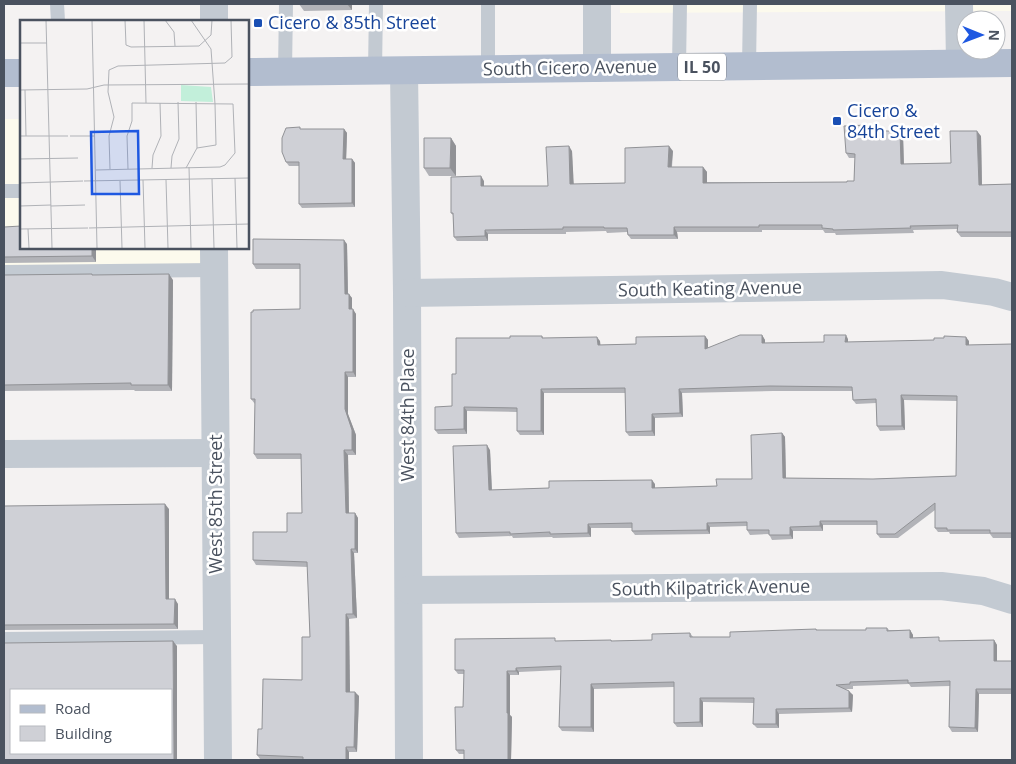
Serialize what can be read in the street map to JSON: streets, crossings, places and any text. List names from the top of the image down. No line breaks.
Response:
{"streets":{"main road":["IL 50","South Cicero Avenue"],"street":["South Keating Avenue","West 84th Place","West 85th Street","South Kilpatrick Avenue"]},"crossings":[["South Cicero Avenue","West 84th Place"],["South Keating Avenue","West 84th Place"],["West 84th Place","South Kilpatrick Avenue"]],"places":{"transit":["Cicero & 85th Street","Cicero & 84th Street"]},"legend":["Road","Building"],"north":"right"}
